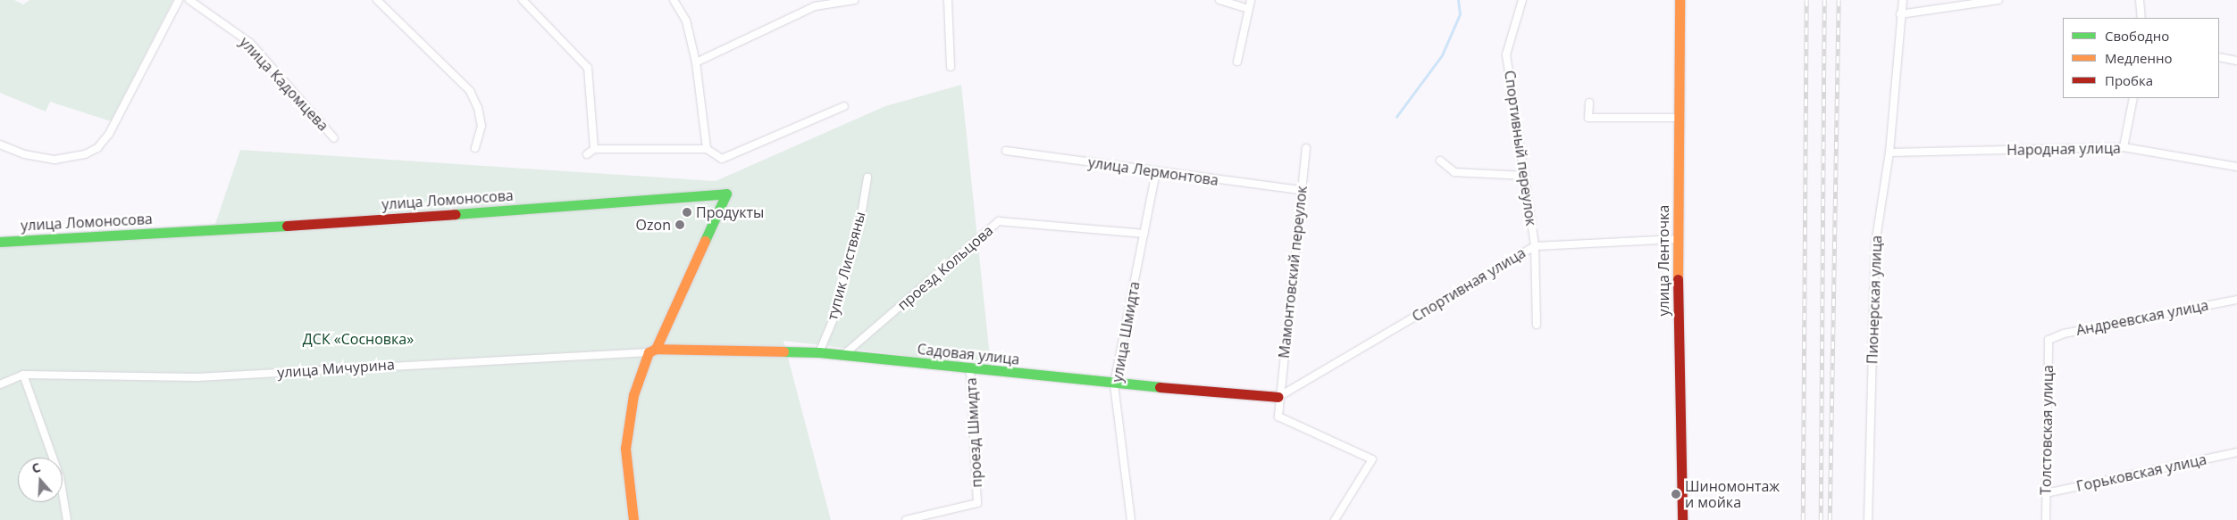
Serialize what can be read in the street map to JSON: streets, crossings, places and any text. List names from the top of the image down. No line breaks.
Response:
{"streets":{"street":["улица Кадомцева","Спортивный переулок","Народная улица","улица Лермонтова","улица Ломоносова","улица Ленточка","тупик Листвяны","проезд Кольцова","Мамонтовский переулок","Спортивная улица","Пионерская улица","Андреевская улица","улица Шмидта","Садовая улица","улица Мичурина","Толстовская улица","проезд Шмидта","Горьковская улица"]},"crossings":[["Спортивный переулок","Спортивная улица"],["Народная улица","Пионерская улица"],["улица Лермонтова","Мамонтовский переулок"],["улица Лермонтова","улица Шмидта"],["улица Ломоносова","Садовая улица"],["улица Ломоносова","улица Мичурина"],["улица Ленточка","Спортивная улица"],["тупик Листвяны","Садовая улица"],["проезд Кольцова","улица Шмидта"],["проезд Кольцова","Садовая улица"],["Мамонтовский переулок","Спортивная улица"],["Мамонтовский переулок","Садовая улица"],["Спортивная улица","Садовая улица"],["Андреевская улица","Толстовская улица"],["улица Шмидта","Садовая улица"],["Садовая улица","улица Мичурина"],["Садовая улица","проезд Шмидта"],["Толстовская улица","Горьковская улица"]],"parks":["ДСК «Сосновка»"],"places":["Продукты","Ozon","Шиномонтаж и мойка"],"legend":["Свободно","Медленно","Пробка"],"north":"top"}
